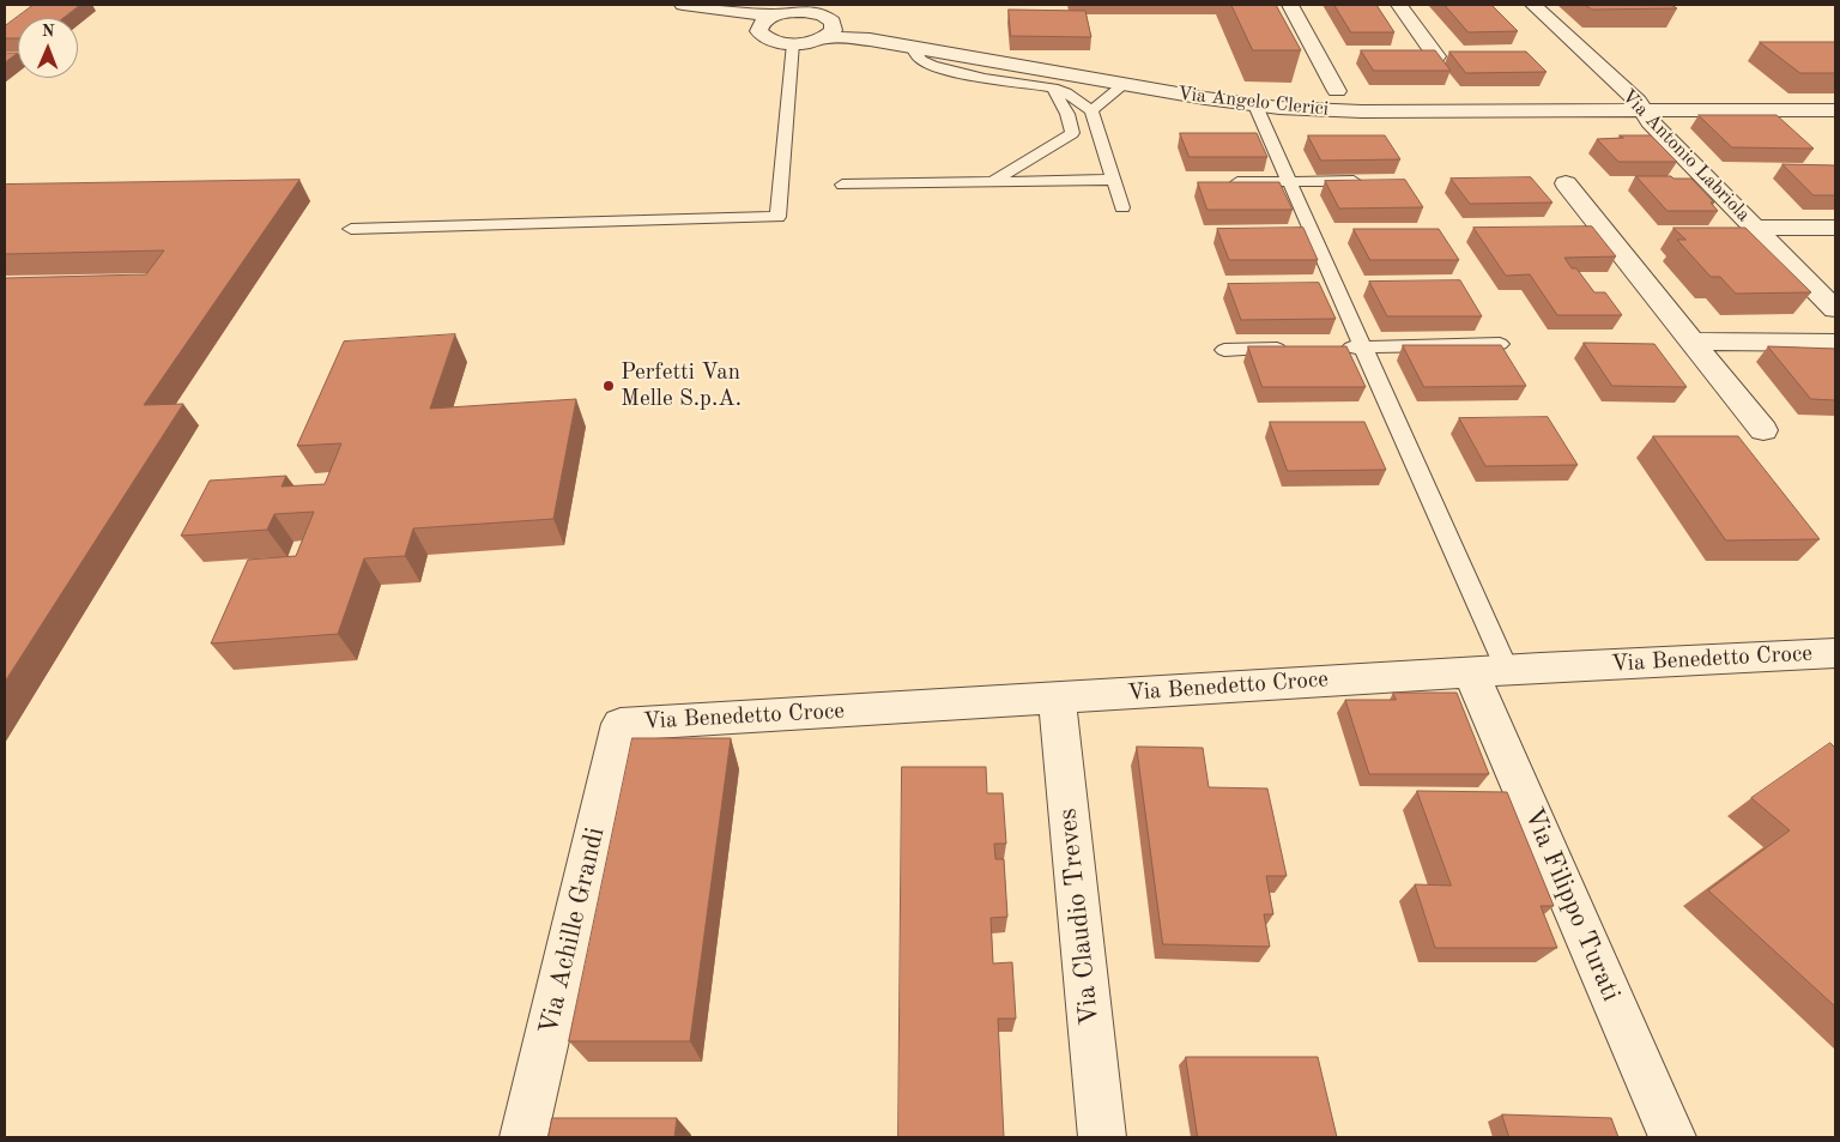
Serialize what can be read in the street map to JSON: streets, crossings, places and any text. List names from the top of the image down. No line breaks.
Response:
{"streets":{"street":["Via Angelo Clerici","Via Antonio Labriola","Via Benedetto Croce","Via Filippo Turati","Via Claudio Treves","Via Achille Grandi"]},"crossings":[["Via Angelo Clerici","Via Antonio Labriola"],["Via Benedetto Croce","Via Filippo Turati"],["Via Benedetto Croce","Via Claudio Treves"],["Via Benedetto Croce","Via Achille Grandi"]],"places":["Perfetti Van Melle S.p.A."],"north":"top"}
